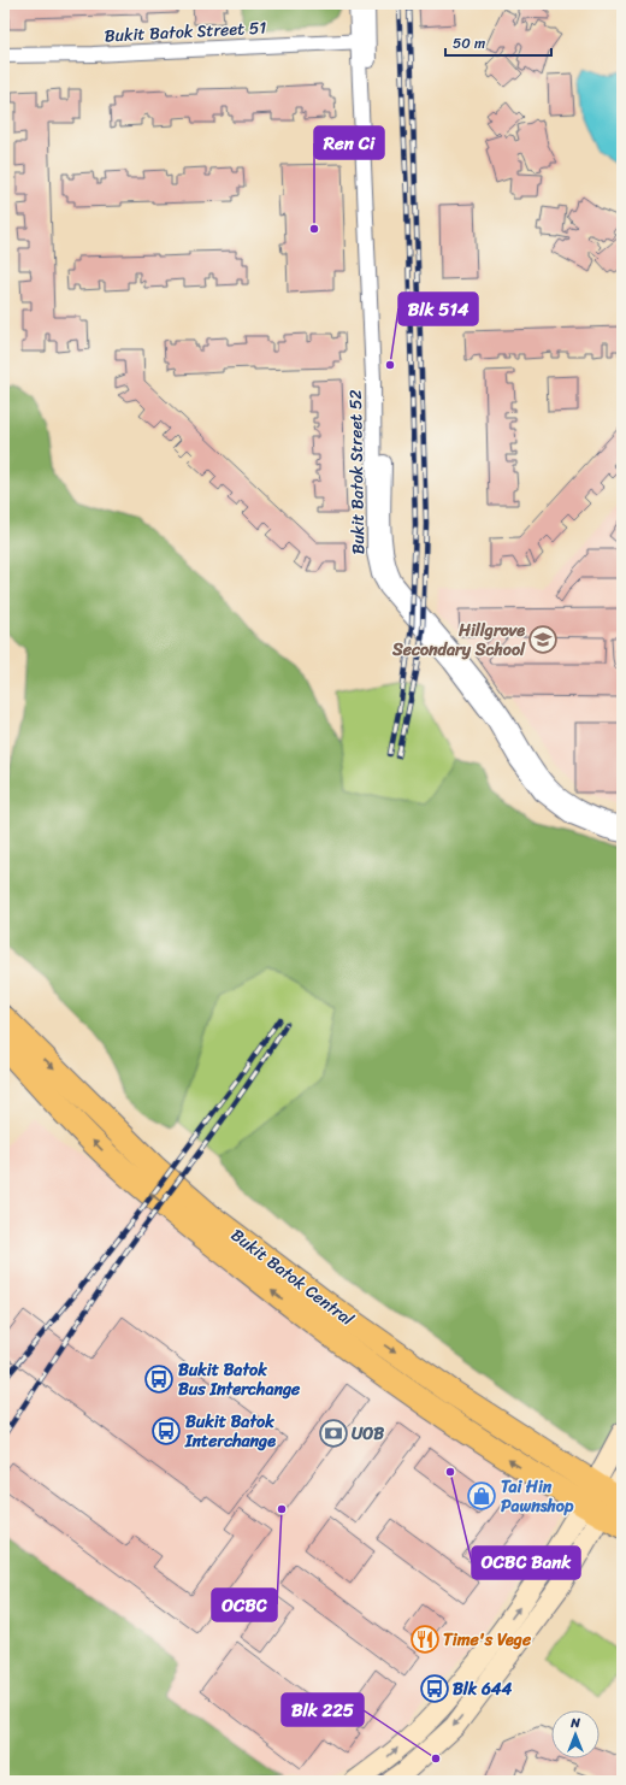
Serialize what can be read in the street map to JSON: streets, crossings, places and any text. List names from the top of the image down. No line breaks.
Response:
{"streets":{"main road":["Bukit Batok Central"],"street":["Bukit Batok Street 51","Bukit Batok Street 52"]},"crossings":[["Bukit Batok Street 51","Bukit Batok Street 52"]],"places":{"other":["Ren Ci","Blk 514","OCBC Bank","OCBC","Blk 225"],"school or university":["Hillgrove Secondary School"],"bus stop":["Bukit Batok Bus Interchange","Bukit Batok Interchange","Blk 644"],"bank":["UOB"],"shop":["Tai Hin Pawnshop"],"restaurant":["Time's Vege"]},"scale_bar":"50 m","north":"top"}
